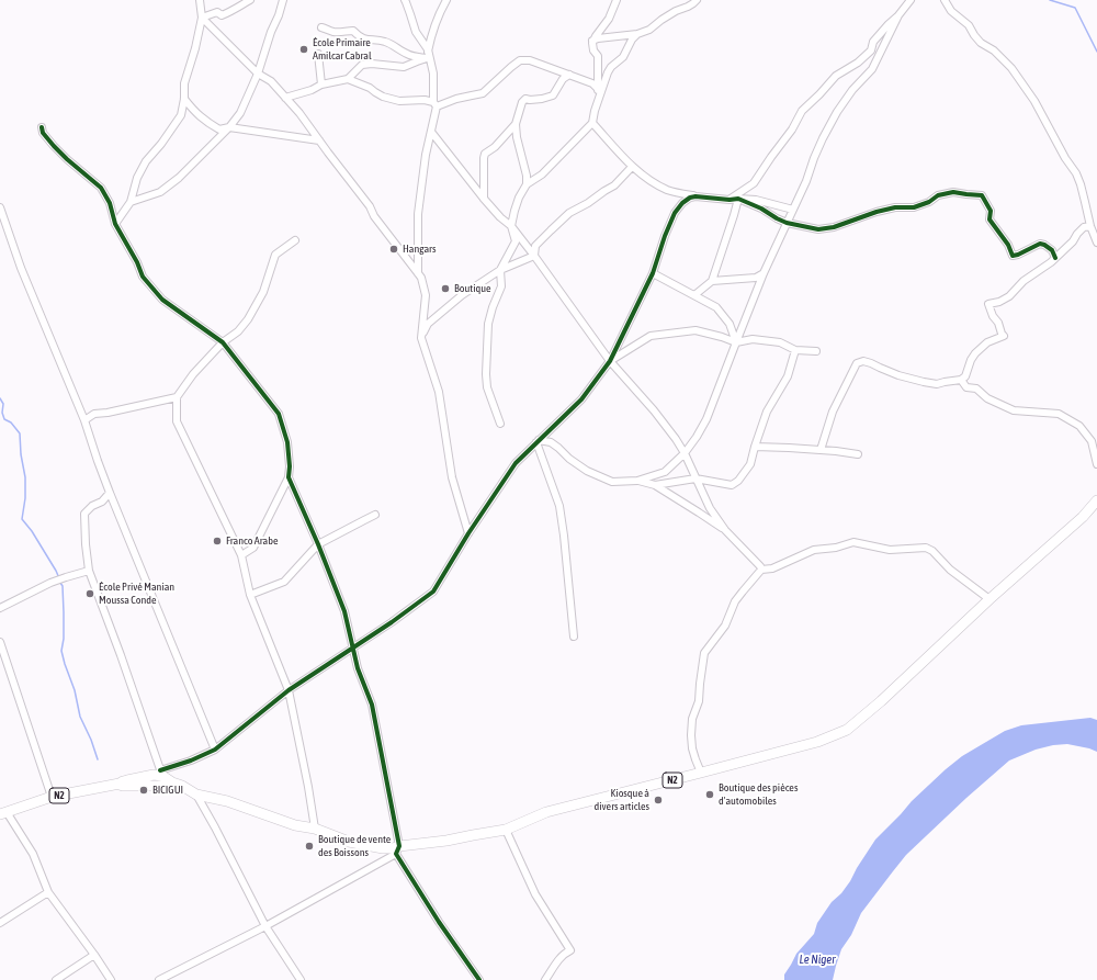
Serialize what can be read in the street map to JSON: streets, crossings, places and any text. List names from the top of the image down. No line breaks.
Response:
{"streets":{"highway":["N2"]},"water":["Le Niger"],"places":["École Primaire Amilcar Cabral","Hangars","Boutique","Franco Arabe","École Privé Manian Moussa Conde","BICIGUI","Boutique des pièces d'automobiles","Kiosque à divers articles","Boutique de vente des Boissons"]}
